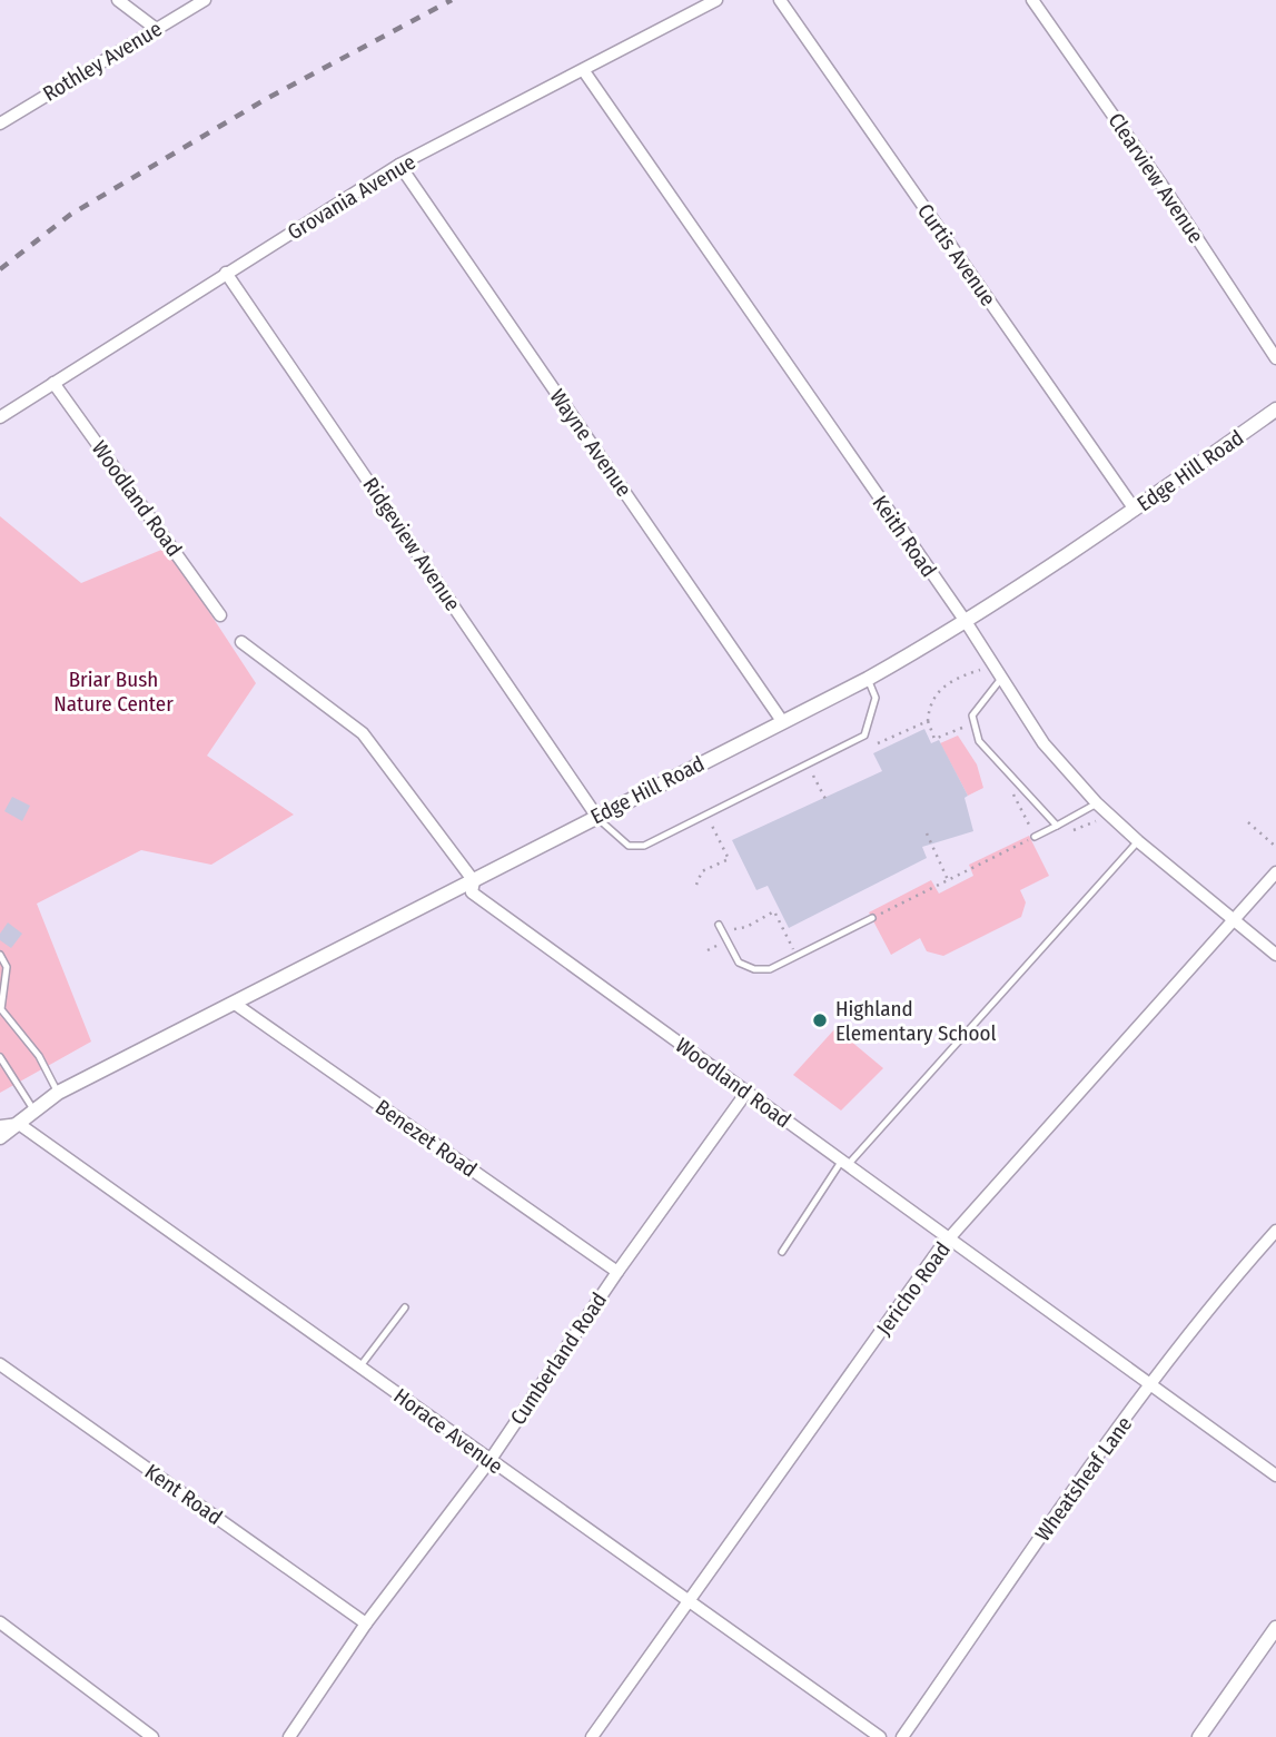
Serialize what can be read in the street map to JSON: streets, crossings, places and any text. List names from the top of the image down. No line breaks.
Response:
{"streets":{"street":["Rothley Avenue","Clearview Avenue","Grovania Avenue","Curtis Avenue","Wayne Avenue","Edge Hill Road","Woodland Road","Keith Road","Ridgeview Avenue","Benezet Road","Jericho Road","Cumberland Road","Horace Avenue","Wheatsheaf Lane","Kent Road"]},"crossings":[["Grovania Avenue","Wayne Avenue"],["Grovania Avenue","Woodland Road"],["Grovania Avenue","Keith Road"],["Grovania Avenue","Ridgeview Avenue"],["Curtis Avenue","Edge Hill Road"],["Wayne Avenue","Edge Hill Road"],["Edge Hill Road","Woodland Road"],["Edge Hill Road","Keith Road"],["Edge Hill Road","Ridgeview Avenue"],["Edge Hill Road","Benezet Road"],["Edge Hill Road","Horace Avenue"],["Woodland Road","Jericho Road"],["Woodland Road","Cumberland Road"],["Woodland Road","Wheatsheaf Lane"],["Keith Road","Jericho Road"],["Benezet Road","Cumberland Road"],["Jericho Road","Horace Avenue"],["Cumberland Road","Horace Avenue"],["Cumberland Road","Kent Road"]],"parks":["Briar Bush Nature Center"],"places":["Highland Elementary School"]}
